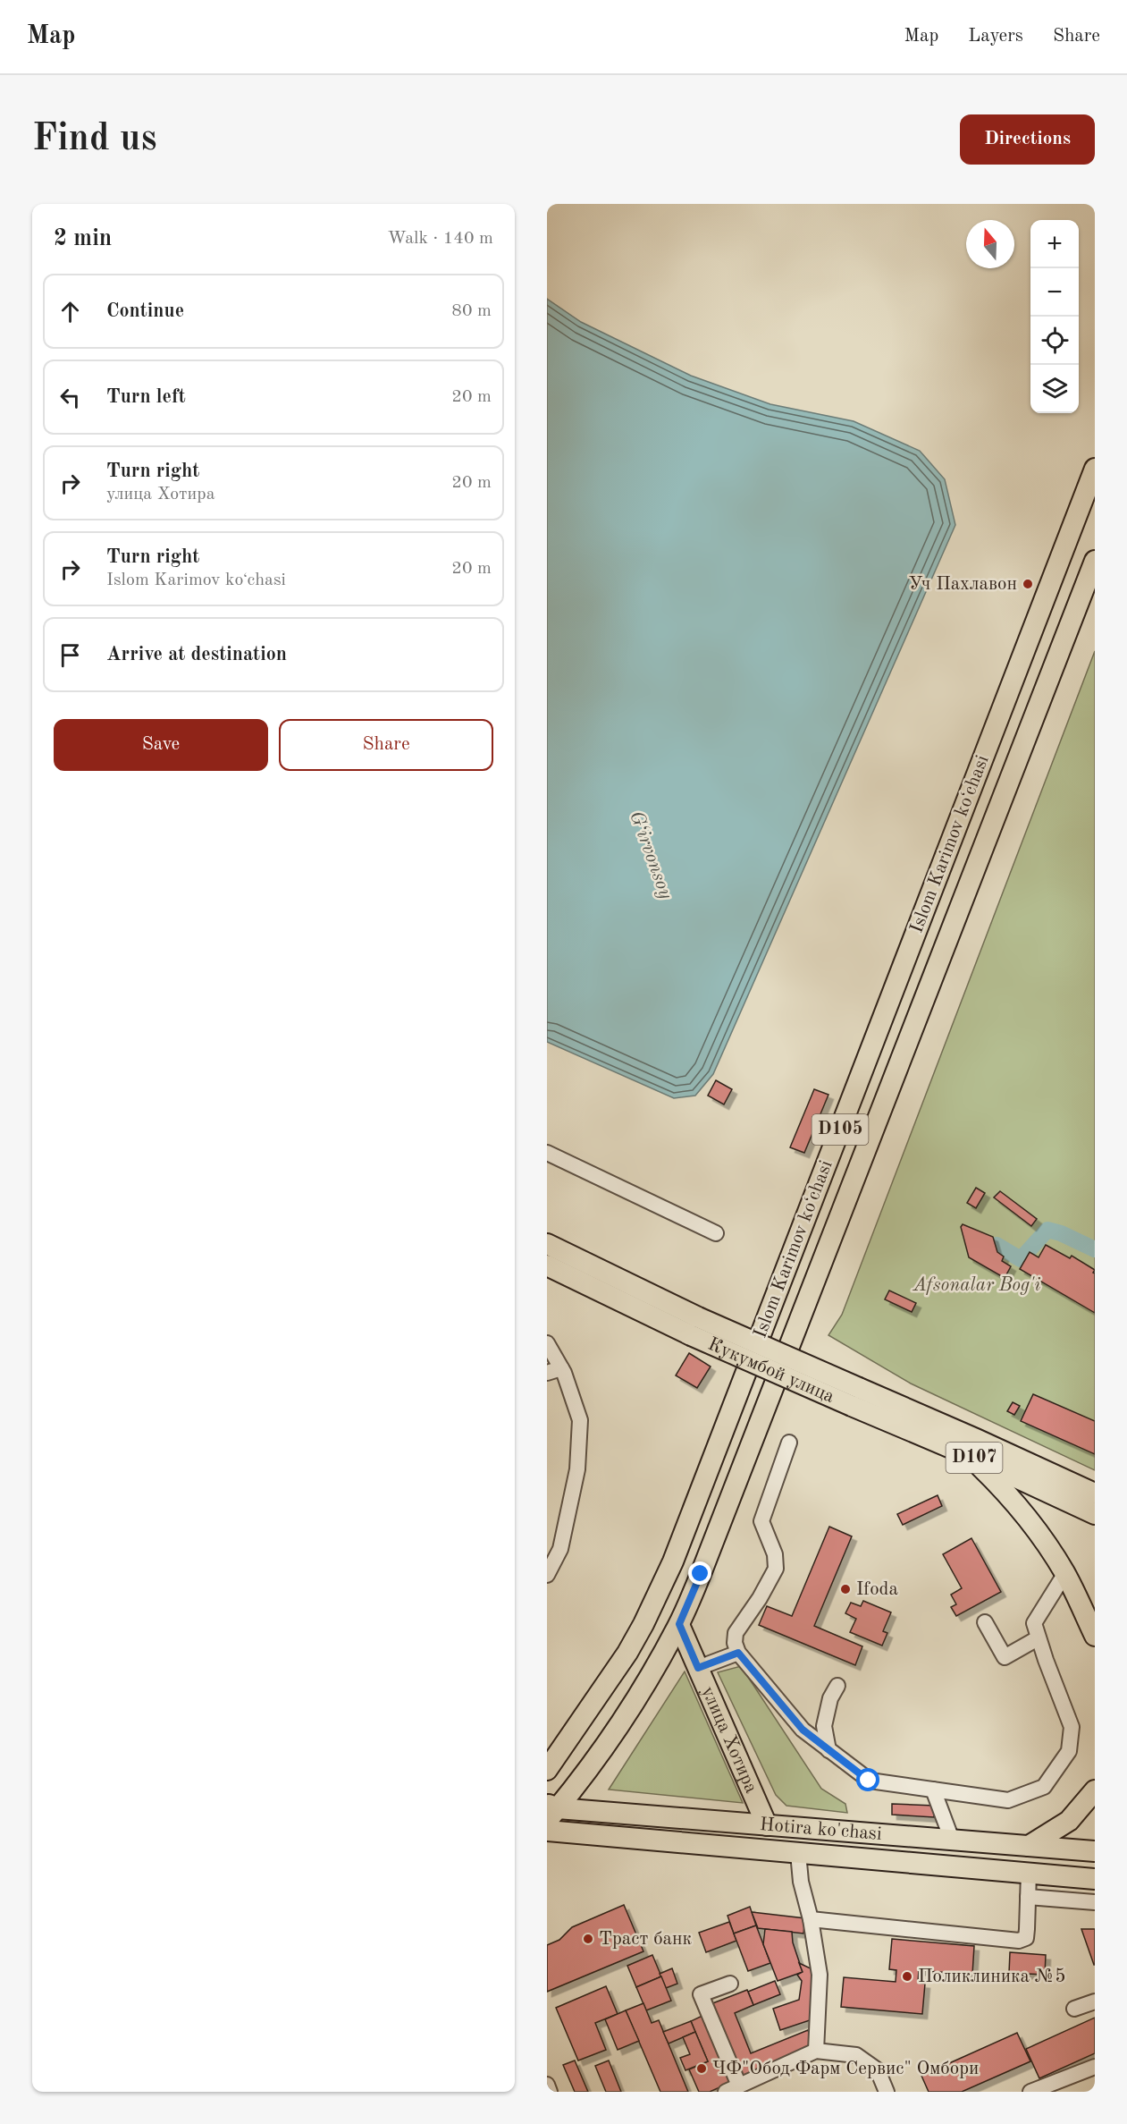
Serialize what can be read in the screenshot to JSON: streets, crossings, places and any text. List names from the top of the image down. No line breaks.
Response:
{"streets":{"main road":["Islom Karimov koʻchasi","D105","Кукумбой улица","D107","улица Хотира","Hotira ko'chasi"]},"crossings":[["Islom Karimov koʻchasi","улица Хотира"],["Islom Karimov koʻchasi","Hotira ko'chasi"],["Кукумбой улица","D107"],["улица Хотира","Hotira ko'chasi"]],"water":["G‘irvonsoy"],"parks":["Afsonalar Bog'i"],"places":["Уч Пахлавон","Ifoda","Траст банк","Поликлиника №5","ЧФ\"Обод Фарм Сервис\" Омбори"],"north":"top","page":{"header":"Map","nav":["Map","Layers","Share"],"buttons":["Directions",["Save","Share"]],"title":"Find us","heading":["2 min","Walk · 140 m"],"map_buttons":["+","−"],"list":[["Continue","80 m"],["Turn left","20 m"],["Turn right","улица Хотира","20 m"],["Turn right","Islom Karimov koʻchasi","20 m"],"Arrive at destination"]}}
